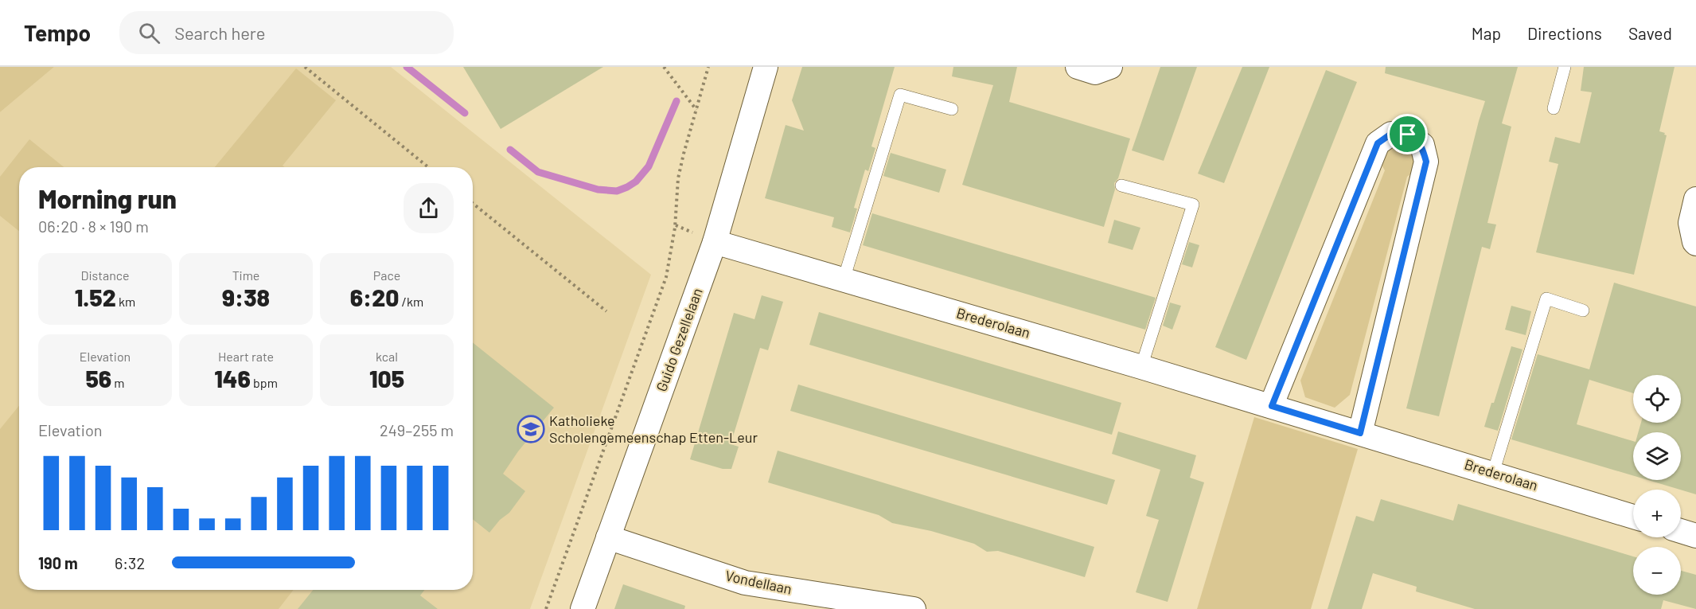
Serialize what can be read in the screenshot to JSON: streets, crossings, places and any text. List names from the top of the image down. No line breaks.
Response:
{"streets":{"street":["Brederolaan","Guido Gezellelaan","Vondellaan"]},"crossings":[["Brederolaan","Guido Gezellelaan"],["Guido Gezellelaan","Vondellaan"]],"places":{"school or university":["Katholieke Scholengemeenschap Etten-Leur"]},"page":{"header":"Tempo","search":"Search here","nav":["Map","Directions","Saved"],"heading":["Morning run","06:20 · 8 × 190 m"],"stats":[["Distance","1.52 km"],["Time","9:38"],["Pace","6:20 /km"],["Elevation","56 m"],["Heart rate","146 bpm"],["kcal","105"]],"map_buttons":["+","−"],"chart":["Elevation","249–255 m"],"list":[{"name":"190 m","note":"6:32"}]}}
